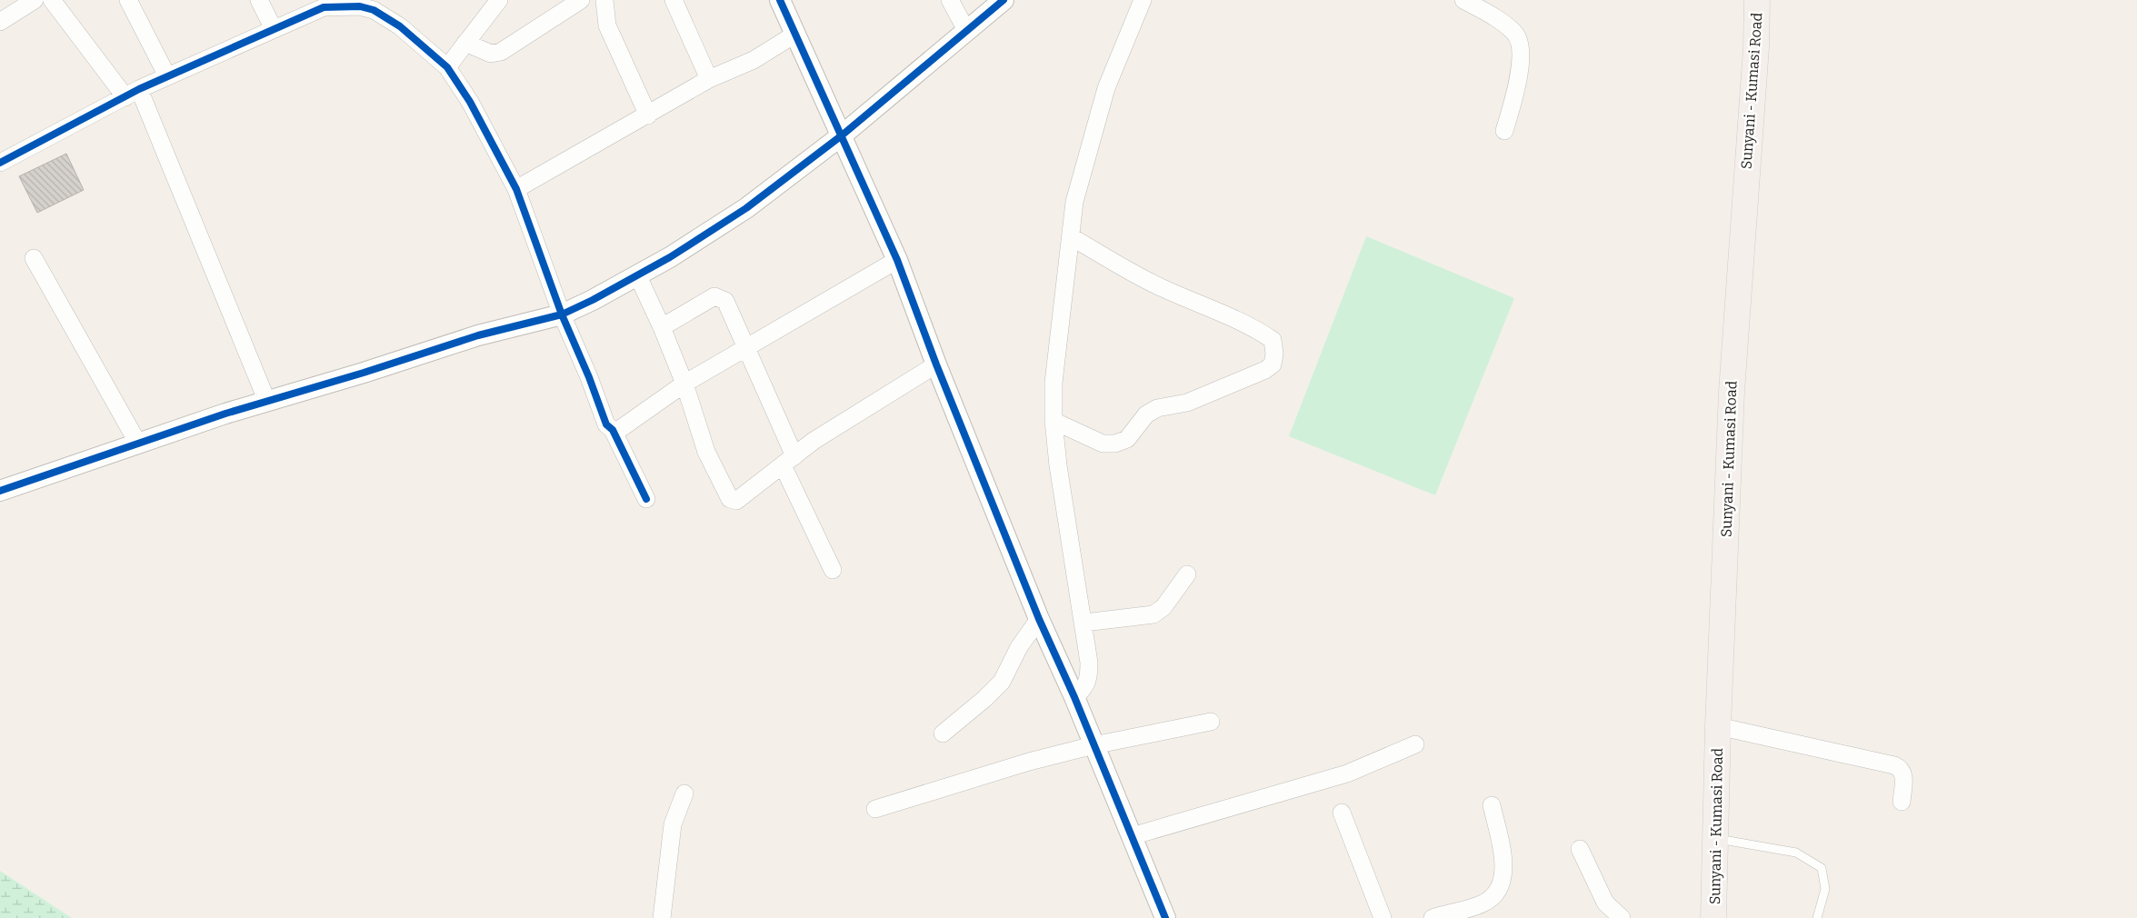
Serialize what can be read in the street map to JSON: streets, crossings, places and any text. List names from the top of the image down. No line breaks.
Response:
{"streets":{"main road":["Sunyani - Kumasi Road"]}}
